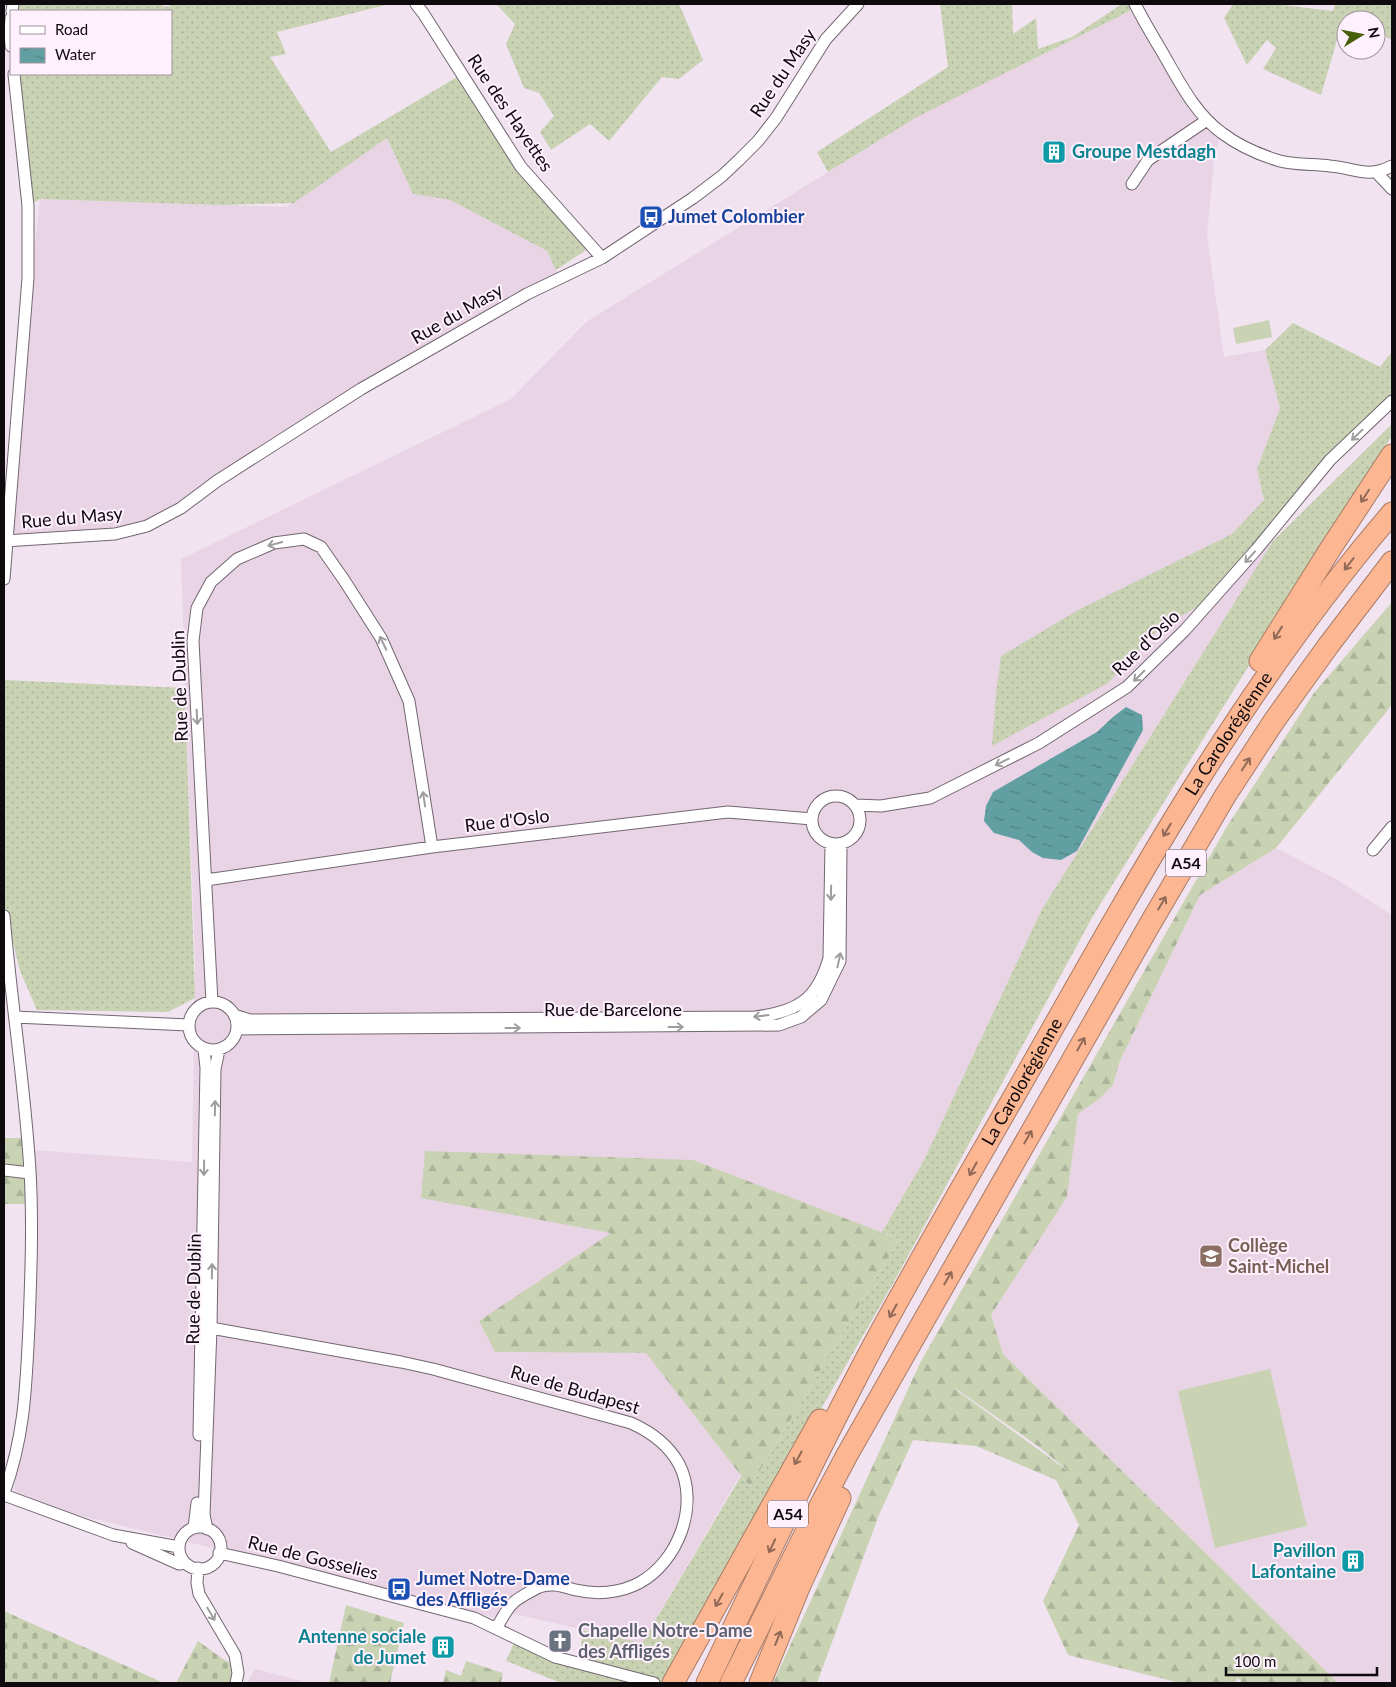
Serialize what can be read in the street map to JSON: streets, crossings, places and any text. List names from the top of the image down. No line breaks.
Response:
{"streets":{"highway":["La Carolorégienne","A54"],"street":["Rue du Masy","Rue des Hayettes","Rue d'Oslo","Rue de Dublin","Rue de Barcelone","Rue de Budapest","Rue de Gosselies"]},"crossings":[["Rue du Masy","Rue des Hayettes"],["Rue d'Oslo","Rue de Dublin"],["Rue d'Oslo","Rue de Barcelone"],["Rue de Dublin","Rue de Barcelone"],["Rue de Dublin","Rue de Budapest"],["Rue de Dublin","Rue de Gosselies"],["Rue de Budapest","Rue de Gosselies"]],"one_way":["Rue d'Oslo"],"places":{"building":["Groupe Mestdagh","Pavillon Lafontaine","Antenne sociale de Jumet"],"bus stop":["Jumet Colombier","Jumet Notre-Dame des Affligés"],"school or university":["Collège Saint-Michel"],"church":["Chapelle Notre-Dame des Affligés"]},"legend":["Road","Water"],"scale_bar":"100 m","north":"right"}
